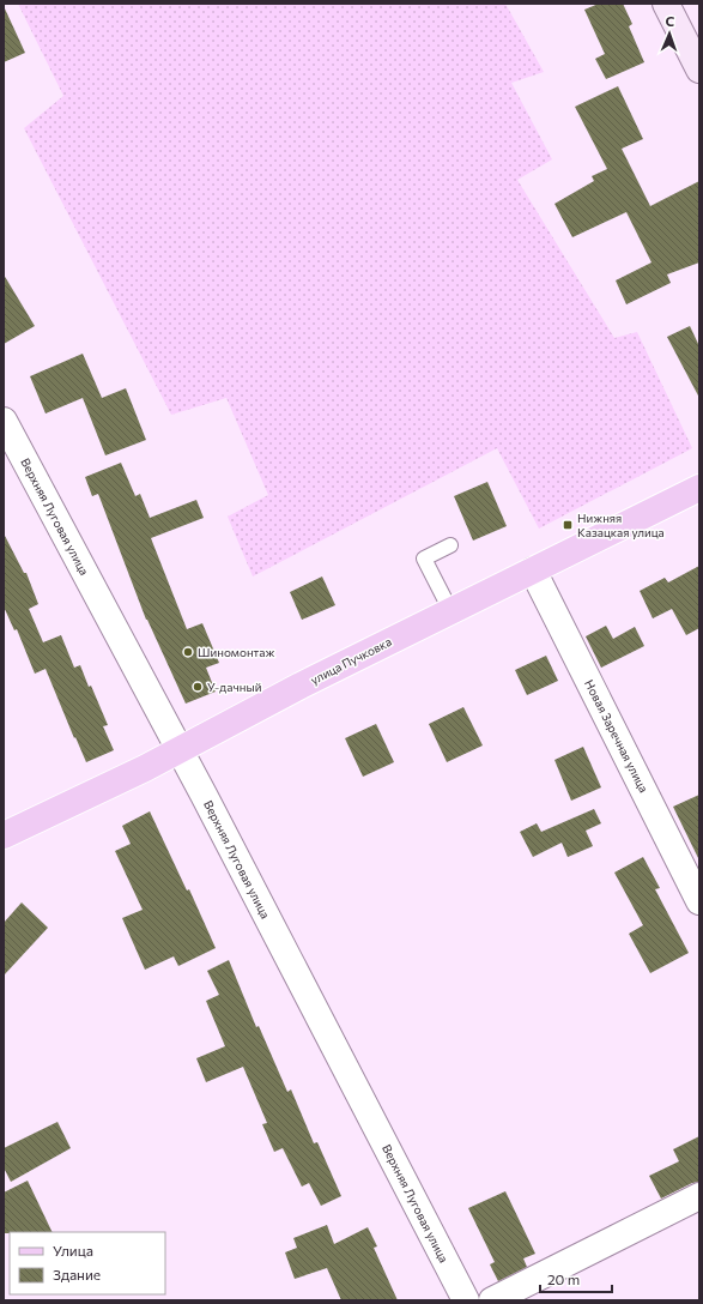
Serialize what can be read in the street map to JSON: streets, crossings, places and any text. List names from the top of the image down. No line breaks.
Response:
{"streets":{"main road":["улица Пучковка"],"street":["Верхняя Луговая улица","Новая Заречная улица"]},"crossings":[["Верхняя Луговая улица","улица Пучковка"],["улица Пучковка","Новая Заречная улица"]],"places":{"transit":["Нижняя Казацкая улица"],"other":["Шиномонтаж","У-дачный"]},"legend":["Улица","Здание"],"scale_bar":"20 m","north":"top"}
